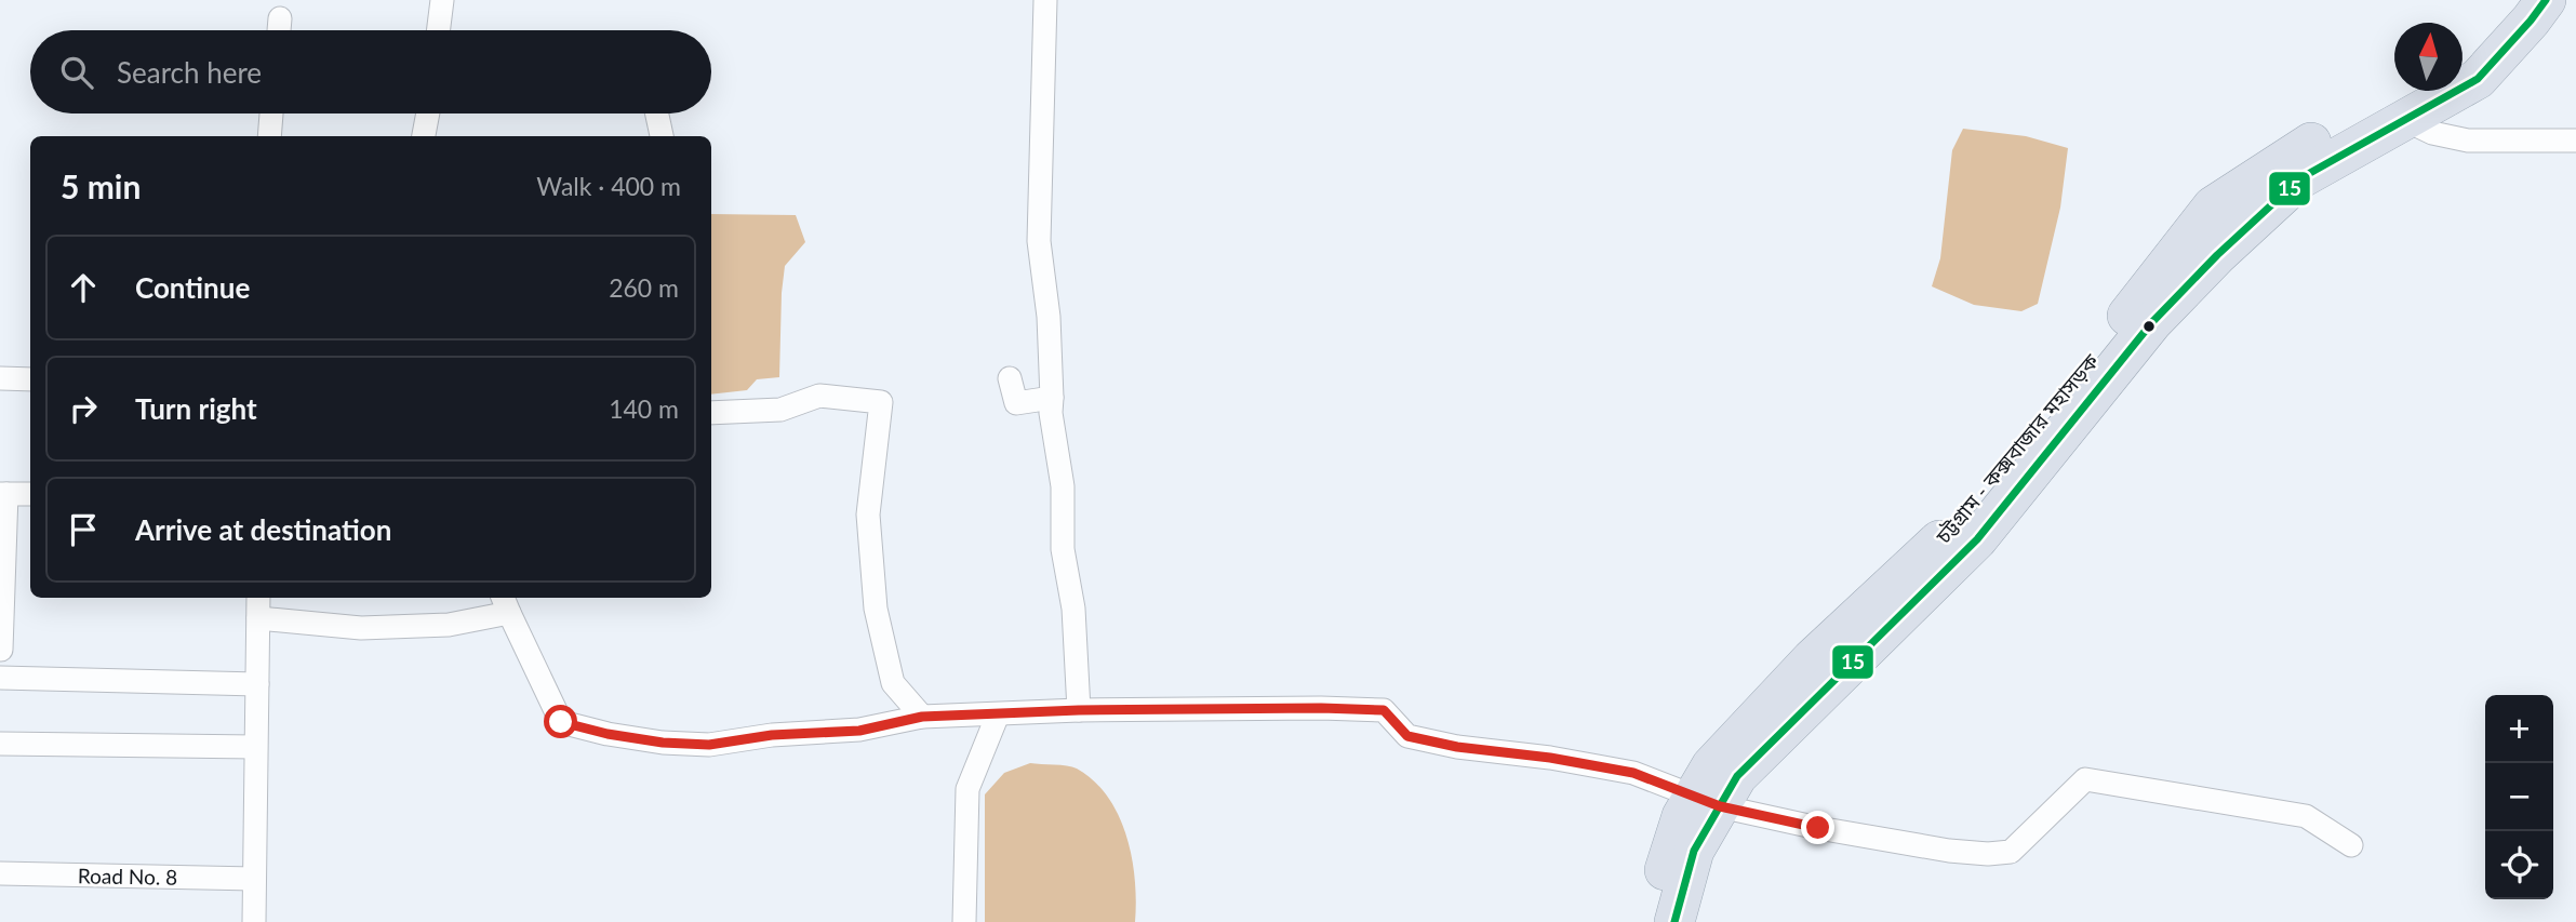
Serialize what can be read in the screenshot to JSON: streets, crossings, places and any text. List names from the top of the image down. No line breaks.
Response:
{"streets":{"highway":["চট্টগ্রাম - কক্সবাজার মহাসড়ক"],"street":["Road No. 8"]},"lines":["transit line 15"],"north":"top","page":{"search":"Search here","heading":["5 min","Walk · 400 m"],"list":[["Continue","260 m"],["Turn right","140 m"],"Arrive at destination"],"map_buttons":["+","−"]}}
